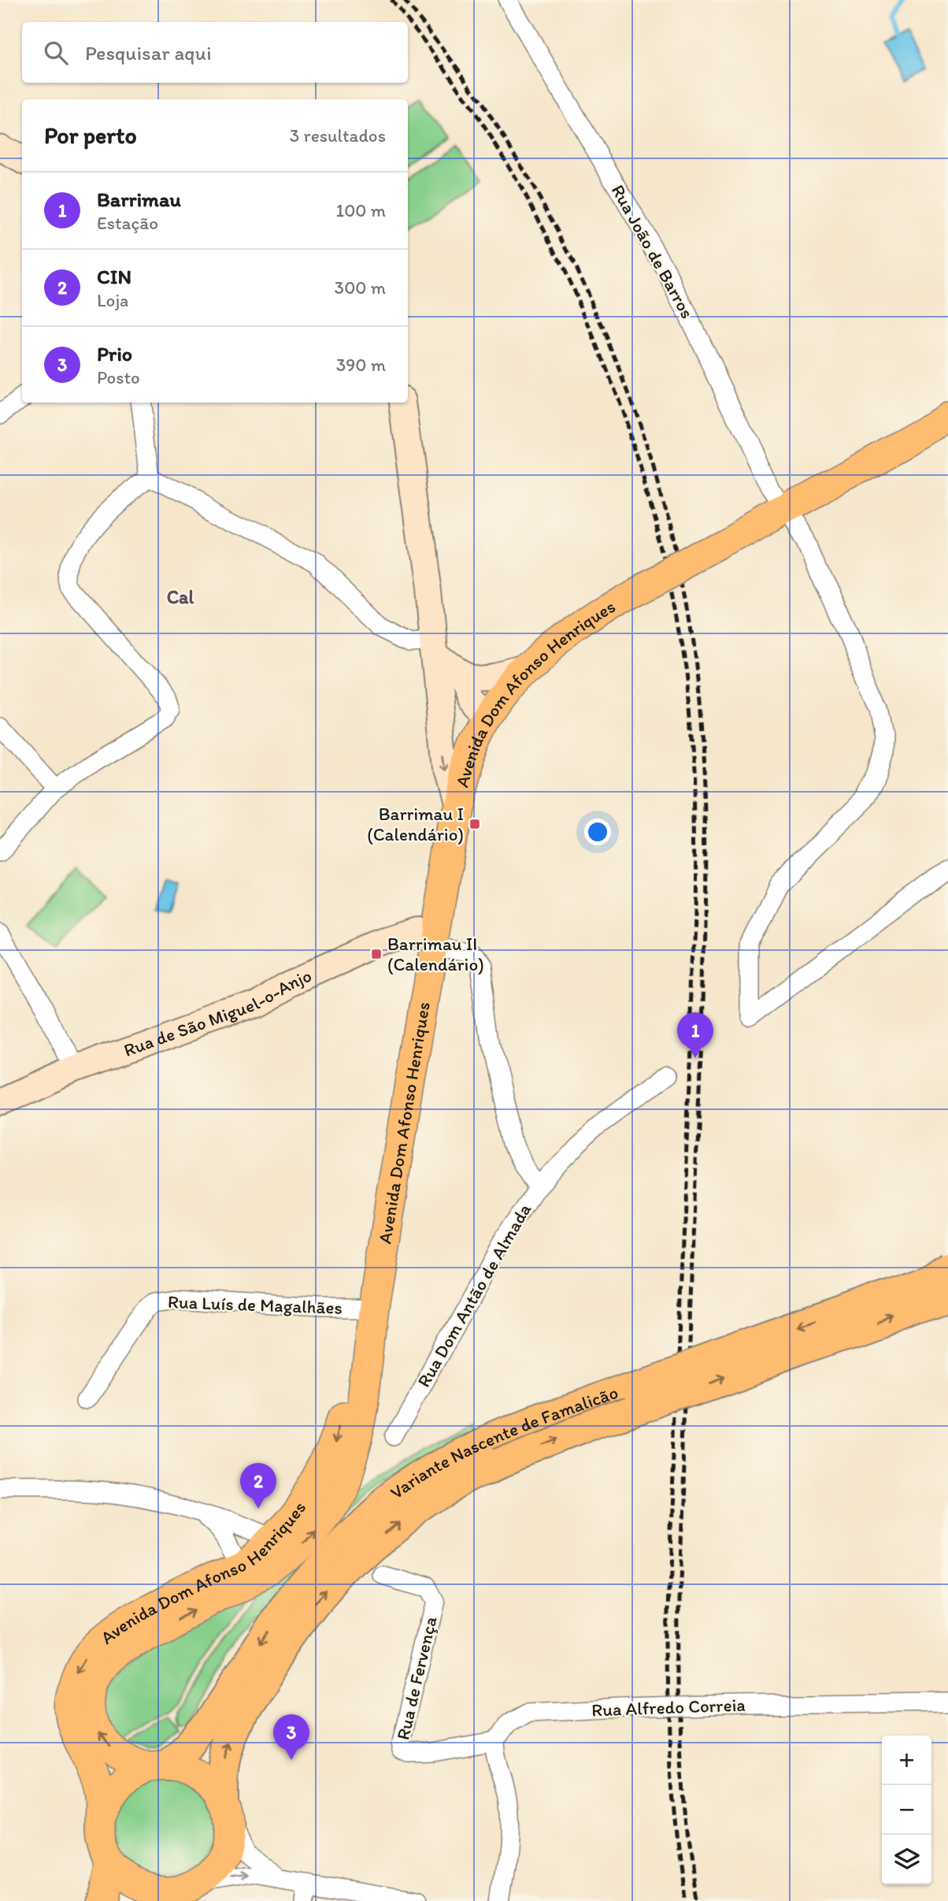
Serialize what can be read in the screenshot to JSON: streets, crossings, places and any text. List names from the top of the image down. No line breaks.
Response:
{"streets":{"highway":["Variante Nascente de Famalicão"],"main road":["Avenida Dom Afonso Henriques","Rua de São Miguel-o-Anjo"],"street":["Rua João de Barros","Rua Dom Antão de Almada","Rua Luís de Magalhães","Rua de Fervença","Rua Alfredo Correia"]},"crossings":[["Rua João de Barros","Avenida Dom Afonso Henriques"],["Avenida Dom Afonso Henriques","Rua de São Miguel-o-Anjo"],["Avenida Dom Afonso Henriques","Rua Luís de Magalhães"],["Avenida Dom Afonso Henriques","Variante Nascente de Famalicão"],["Rua de Fervença","Rua Alfredo Correia"]],"districts":["Cal"],"places":{"transit":["Barrimau I (Calendário)","Barrimau II (Calendário)"]},"page":{"search":"Pesquisar aqui","heading":["Por perto","3 resultados"],"list":[{"mark":"1","name":"Barrimau","note":"Estação","value":"100 m"},{"mark":"2","name":"CIN","note":"Loja","value":"300 m"},{"mark":"3","name":"Prio","note":"Posto","value":"390 m"}],"pins":["1","2","3"],"map_buttons":["+","−"]}}
